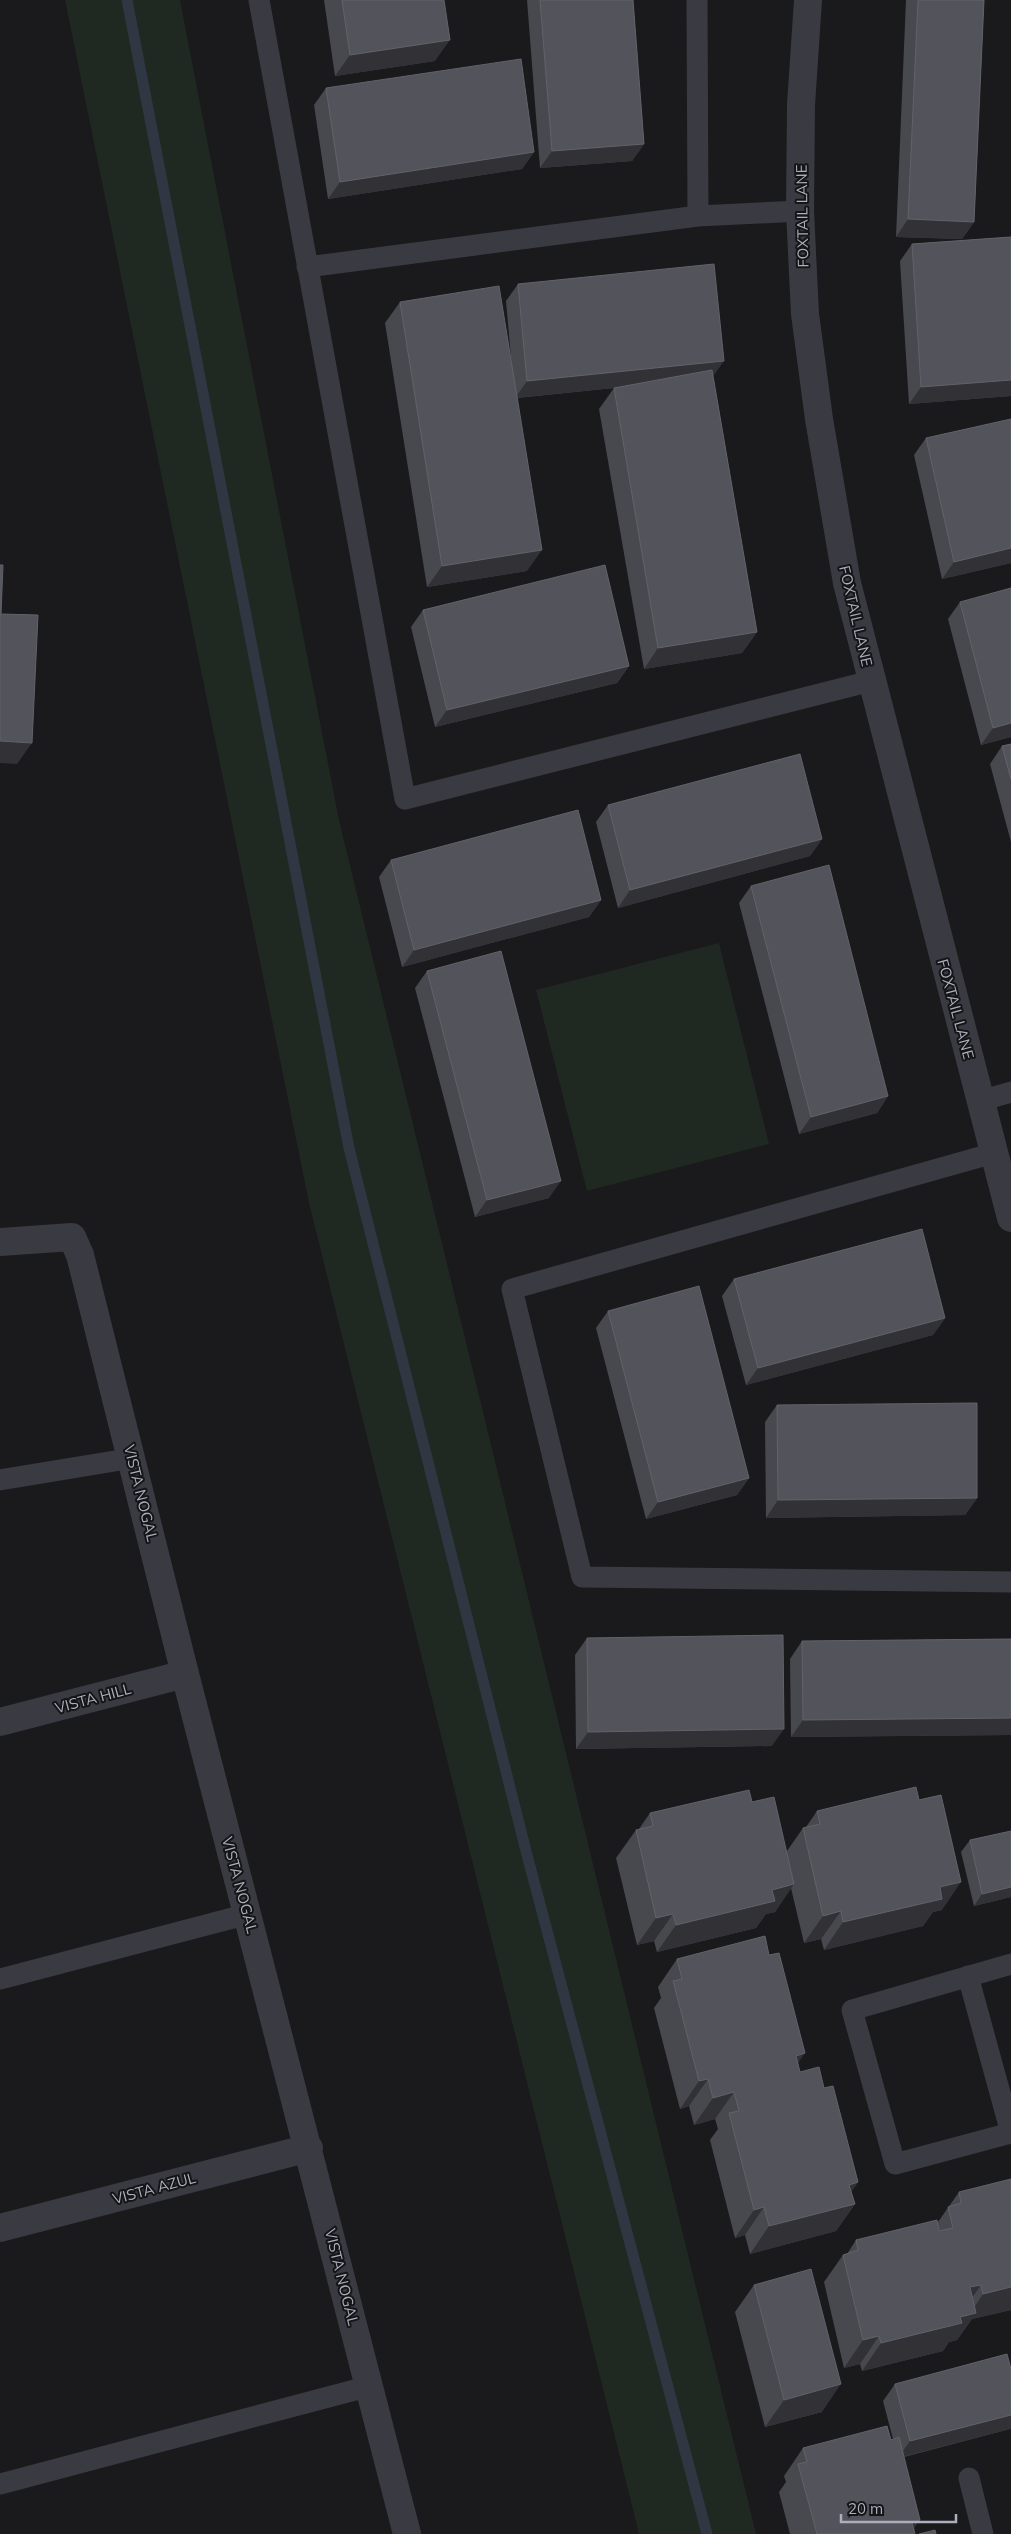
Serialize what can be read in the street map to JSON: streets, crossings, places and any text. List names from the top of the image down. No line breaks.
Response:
{"streets":{"street":["FOXTAIL LANE","VISTA NOGAL","VISTA HILL","VISTA AZUL"]},"crossings":[["VISTA NOGAL","VISTA HILL"],["VISTA NOGAL","VISTA AZUL"]],"scale_bar":"20 m"}
